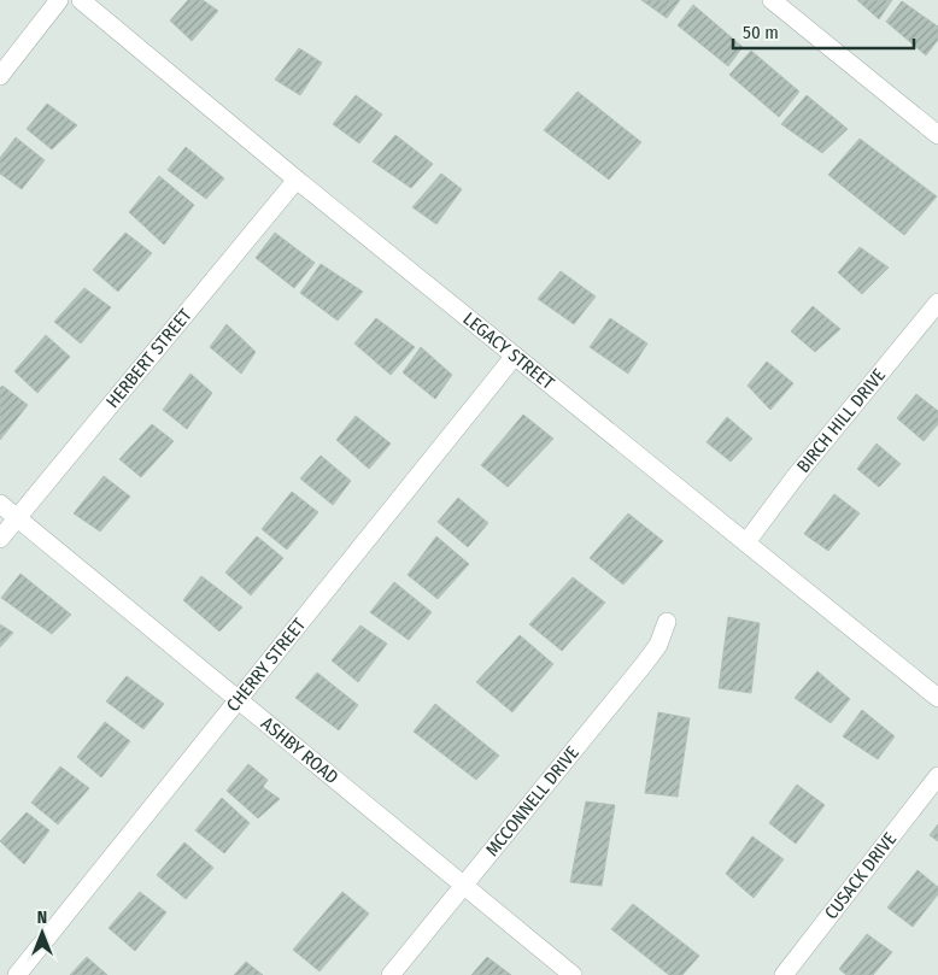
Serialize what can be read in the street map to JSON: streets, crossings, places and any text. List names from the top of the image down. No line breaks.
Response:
{"streets":{"street":["LEGACY STREET","HERBERT STREET","BIRCH HILL DRIVE","CHERRY STREET","ASHBY ROAD","MCCONNELL DRIVE","CUSACK DRIVE"]},"crossings":[["LEGACY STREET","HERBERT STREET"],["LEGACY STREET","BIRCH HILL DRIVE"],["LEGACY STREET","CHERRY STREET"],["HERBERT STREET","ASHBY ROAD"],["CHERRY STREET","ASHBY ROAD"],["ASHBY ROAD","MCCONNELL DRIVE"]],"scale_bar":"50 m","north":"top"}
